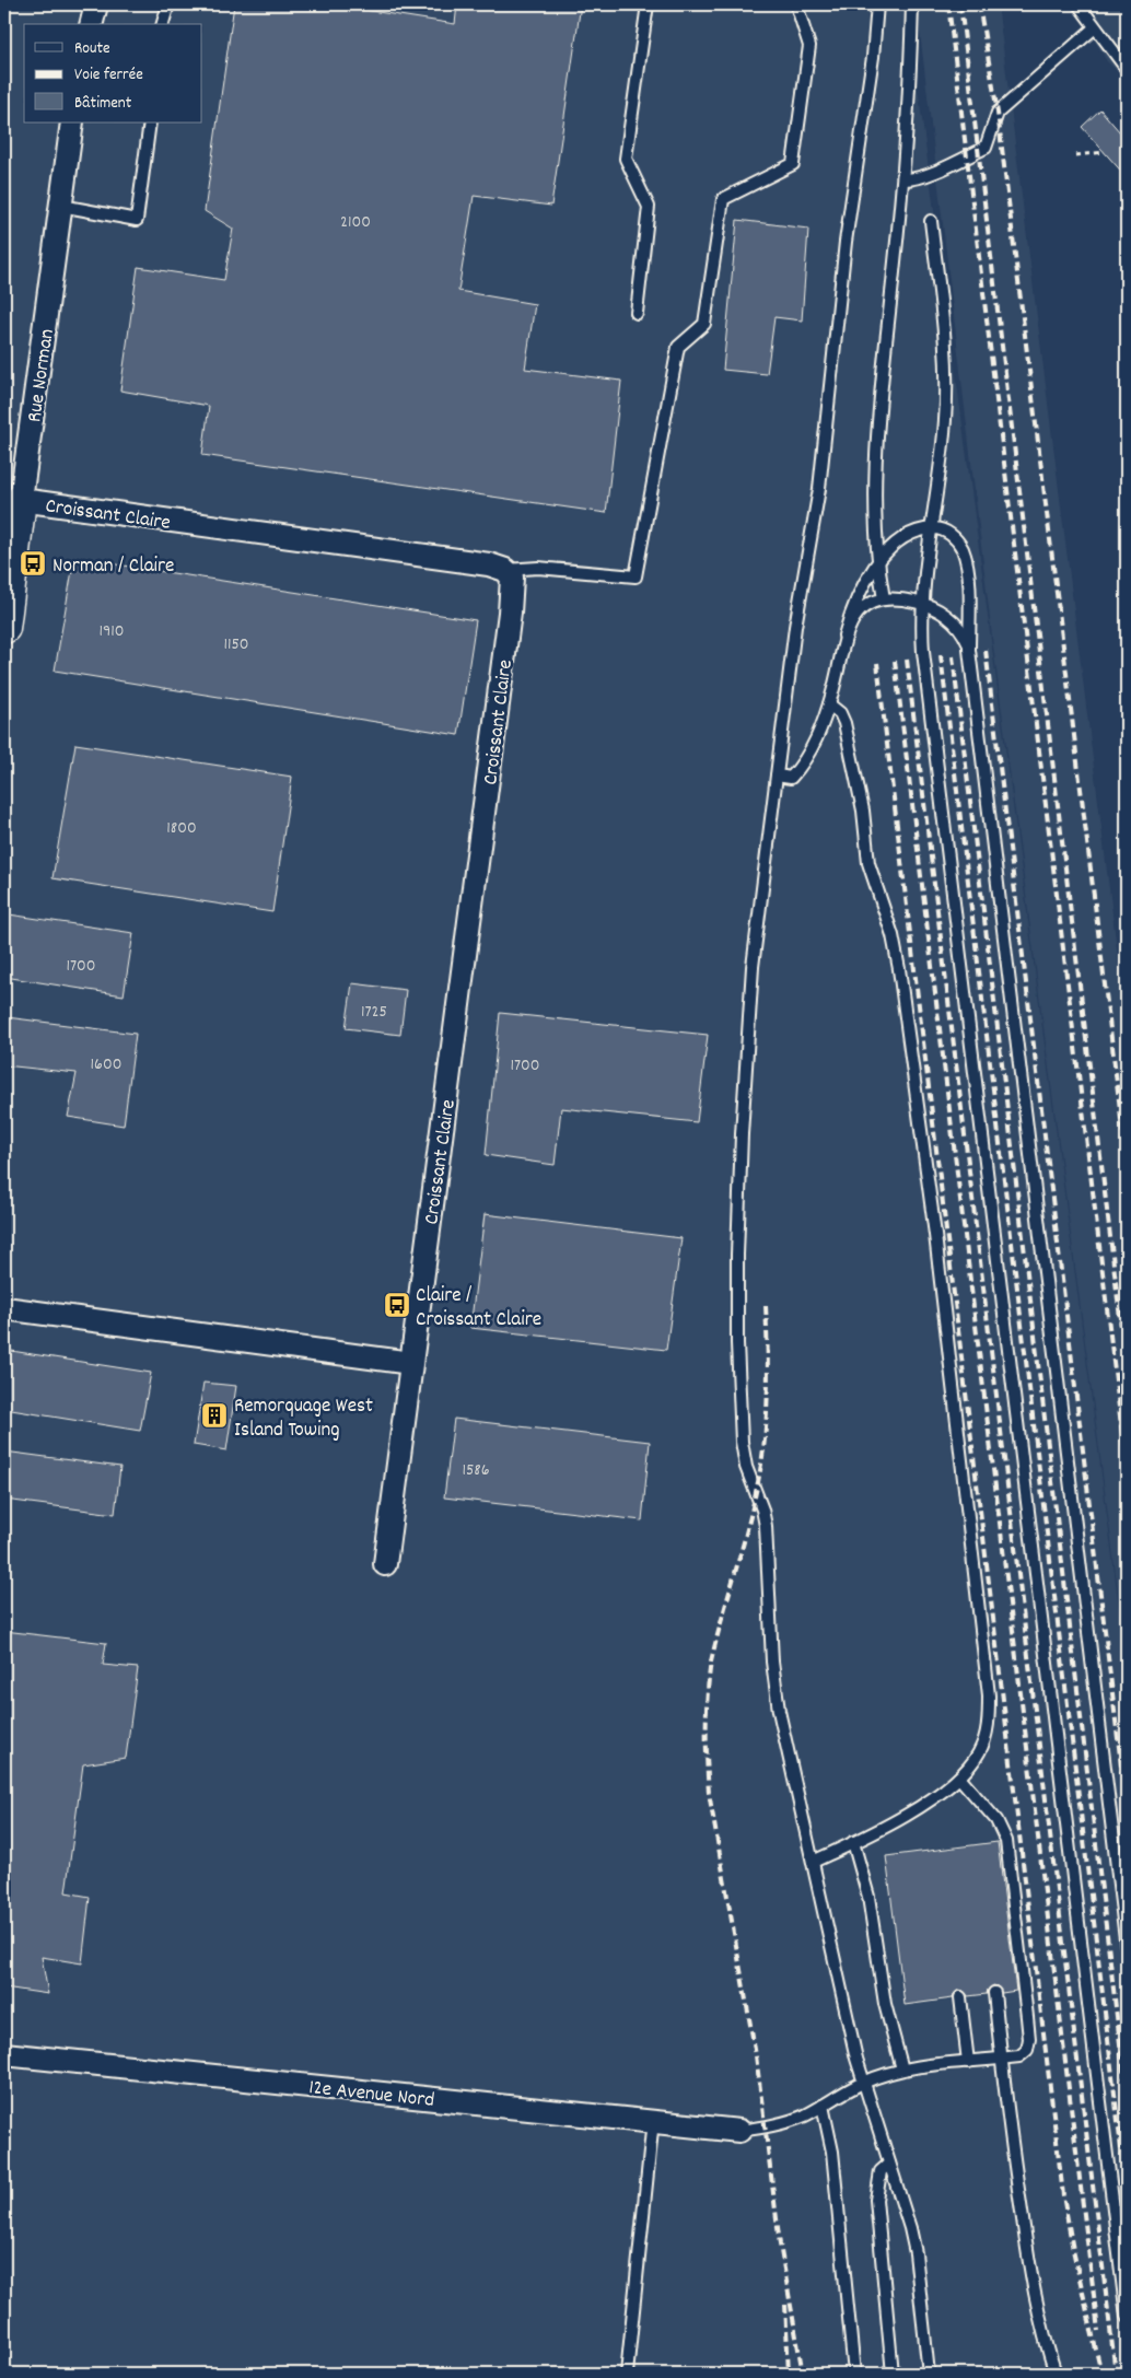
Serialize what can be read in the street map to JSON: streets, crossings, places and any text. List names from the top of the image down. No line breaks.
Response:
{"streets":{"street":["Rue Norman","Croissant Claire","12e Avenue Nord"]},"crossings":[["Rue Norman","Croissant Claire"]],"places":{"bus stop":["Norman / Claire","Claire / Croissant Claire"],"building":["Remorquage West Island Towing"]},"house_numbers":["2100","1910","1150","1800","1700","1725","1600","1700","1586"],"legend":["Route","Voie ferrée","Bâtiment"]}
